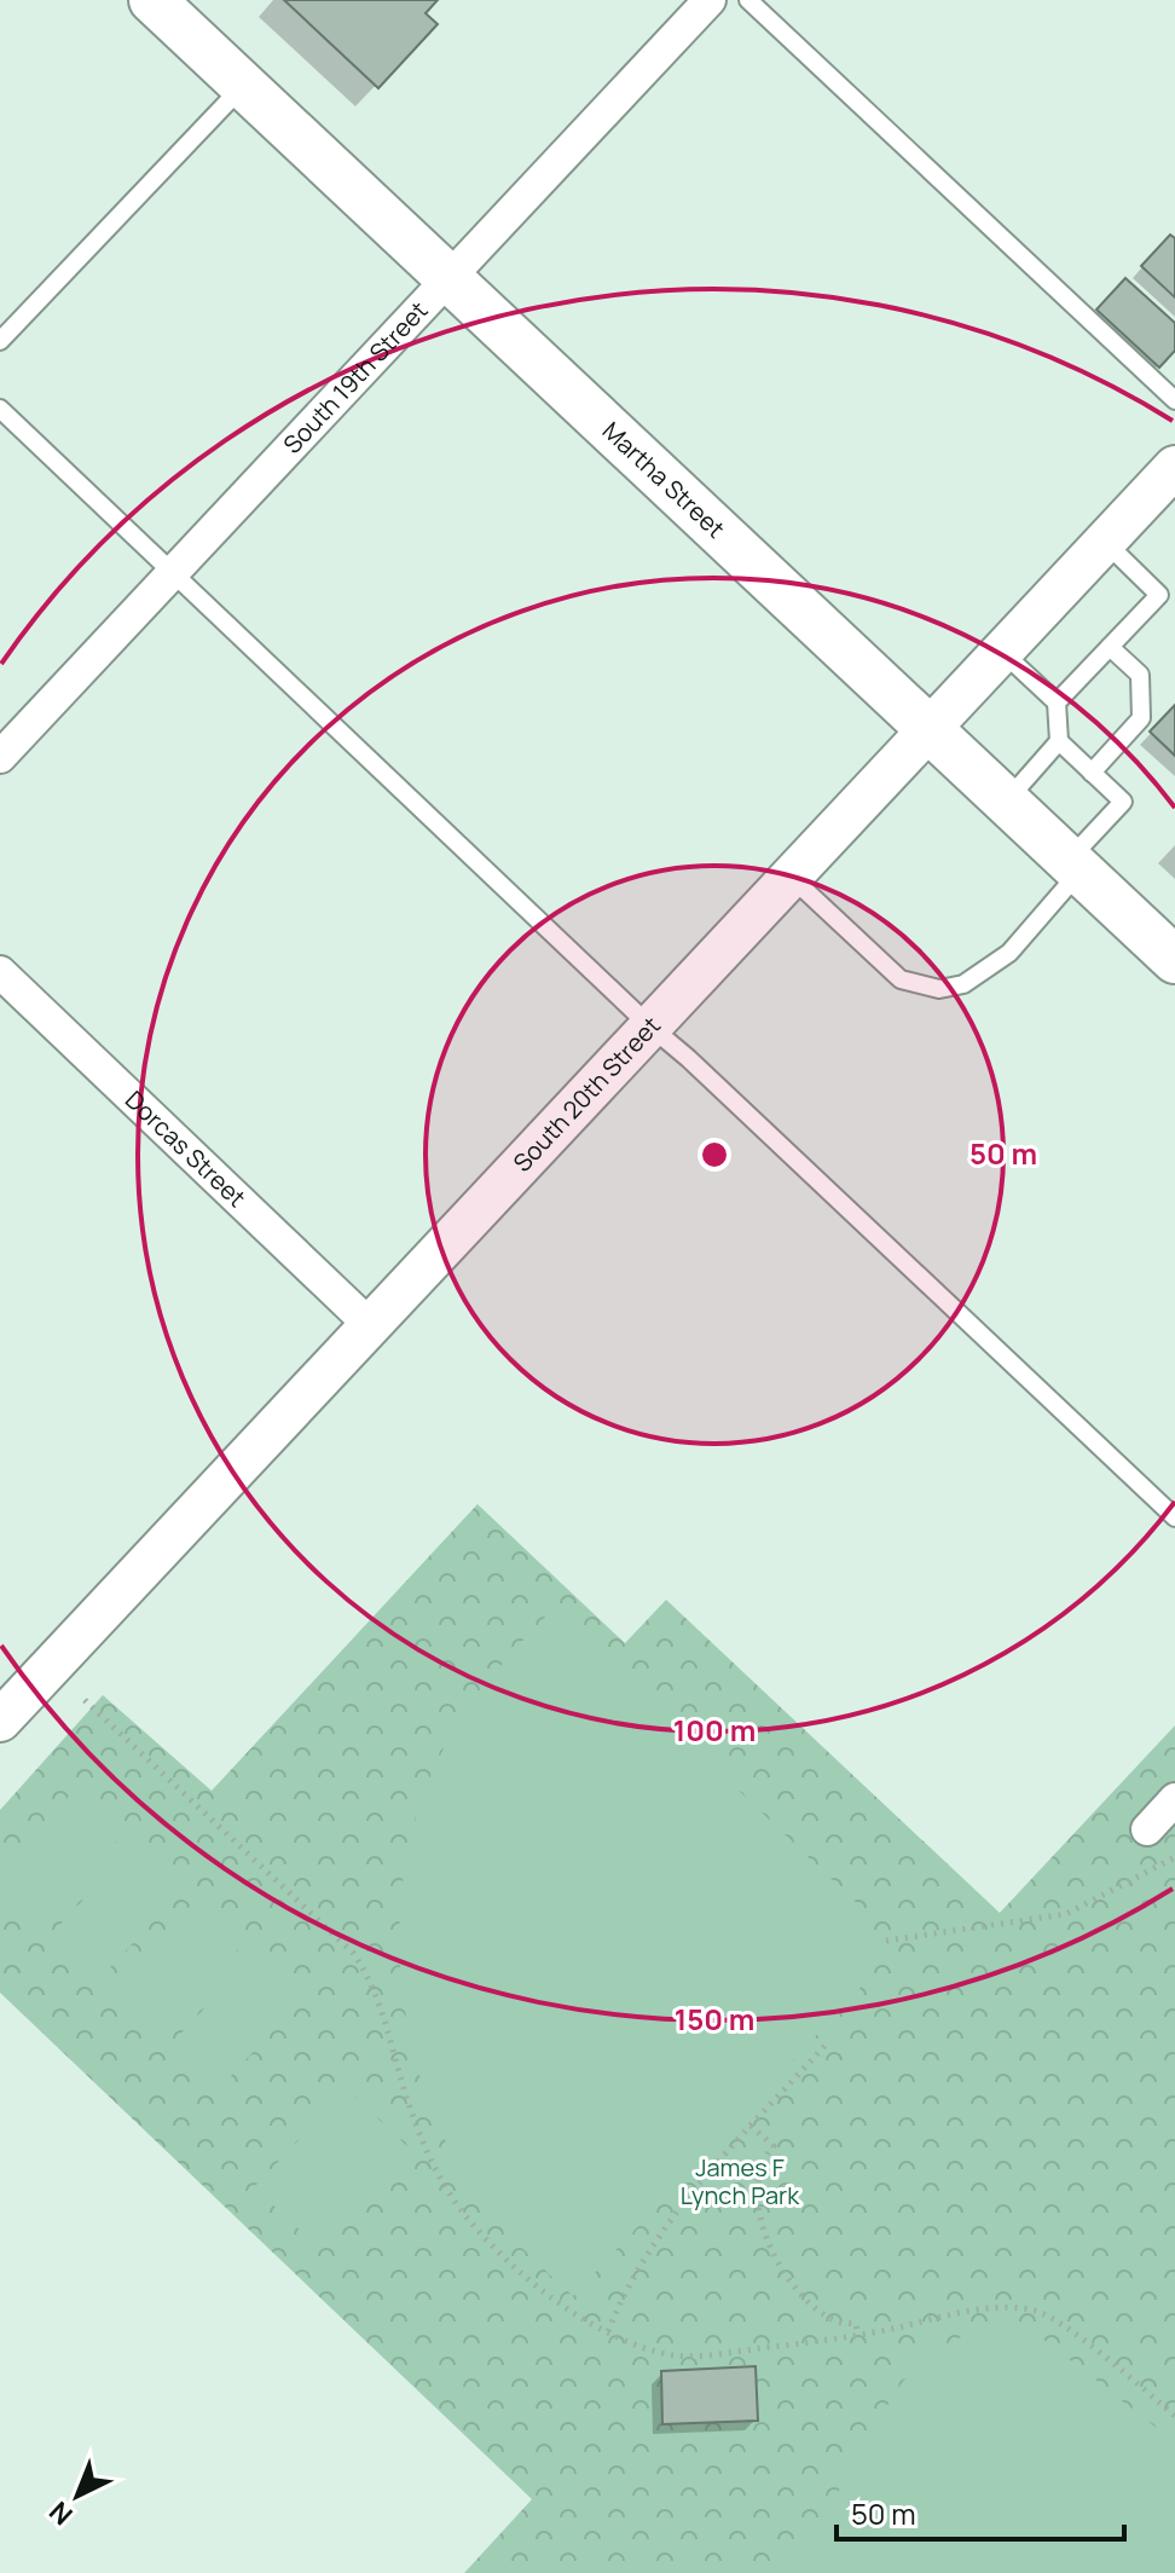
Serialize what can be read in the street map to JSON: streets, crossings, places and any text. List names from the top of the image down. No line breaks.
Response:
{"streets":{"main road":["Martha Street"],"street":["South 19th Street","South 20th Street","Dorcas Street"]},"crossings":[["South 19th Street","Martha Street"],["Martha Street","South 20th Street"],["South 20th Street","Dorcas Street"]],"parks":["James F Lynch Park"],"scale_bar":"50 m","north":"bottom left","rings":["50 m","100 m","150 m"]}
